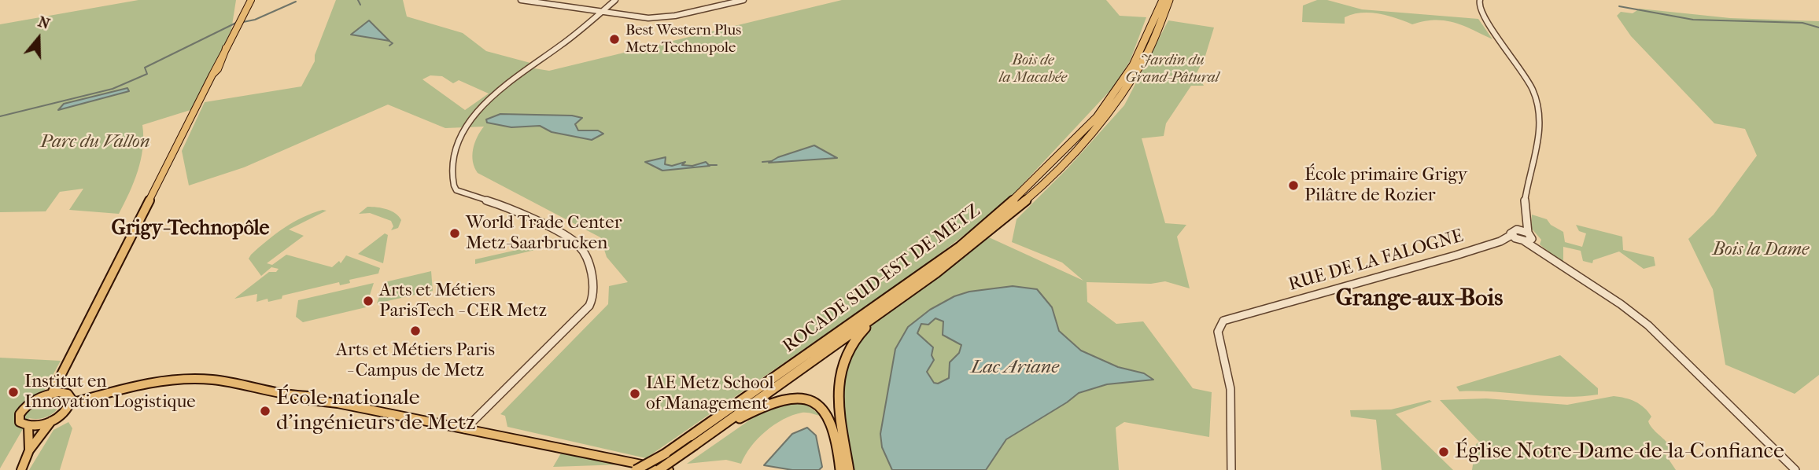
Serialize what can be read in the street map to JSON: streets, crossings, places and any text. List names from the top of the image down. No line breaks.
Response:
{"streets":{"highway":["ROCADE SUD-EST DE METZ"],"street":["RUE DE LA FALOGNE"]},"districts":["Grigy-Technopôle","Grange-aux-Bois"],"water":["Lac Ariane"],"parks":["Bois de la Macabée","Jardin du Grand-Pâtural","Parc du Vallon","Bois la Dame"],"places":["Best Western Plus Metz Technopole","École primaire Grigy Pilâtre de Rozier","World Trade Center Metz-Saarbrucken","Arts et Métiers ParisTech - CER Metz","Arts et Métiers Paris - Campus de Metz","Institut en Innovation Logistique","IAE Metz School of Management","École nationale d'ingénieurs de Metz","Église Notre-Dame-de-la-Confiance"],"north":"top"}
